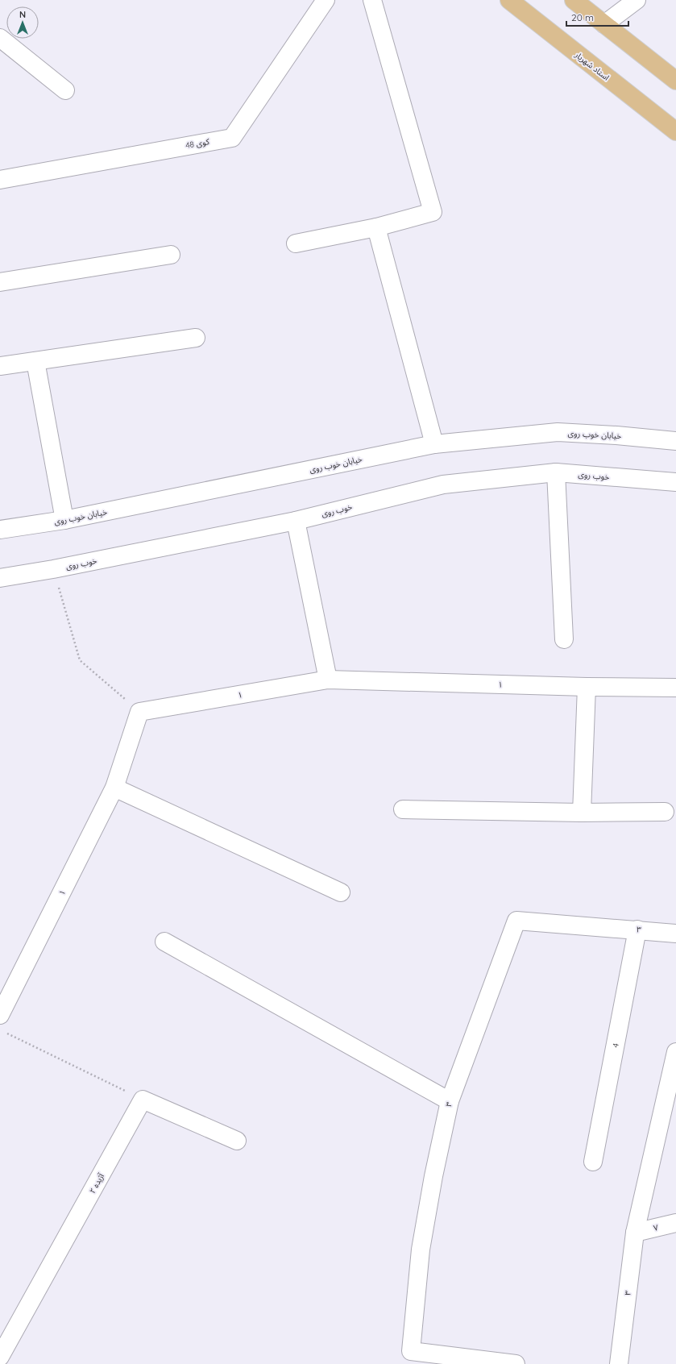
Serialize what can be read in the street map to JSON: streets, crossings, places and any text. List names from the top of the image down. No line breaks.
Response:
{"streets":{"main road":["استاد شهریار"],"street":["کوی 48","خیابان خوب روی","خوب روی","۱","۳","4","آژیده ۲","۷"]},"crossings":[["۳","4"],["۳","۷"]],"scale_bar":"20 m","north":"top"}
